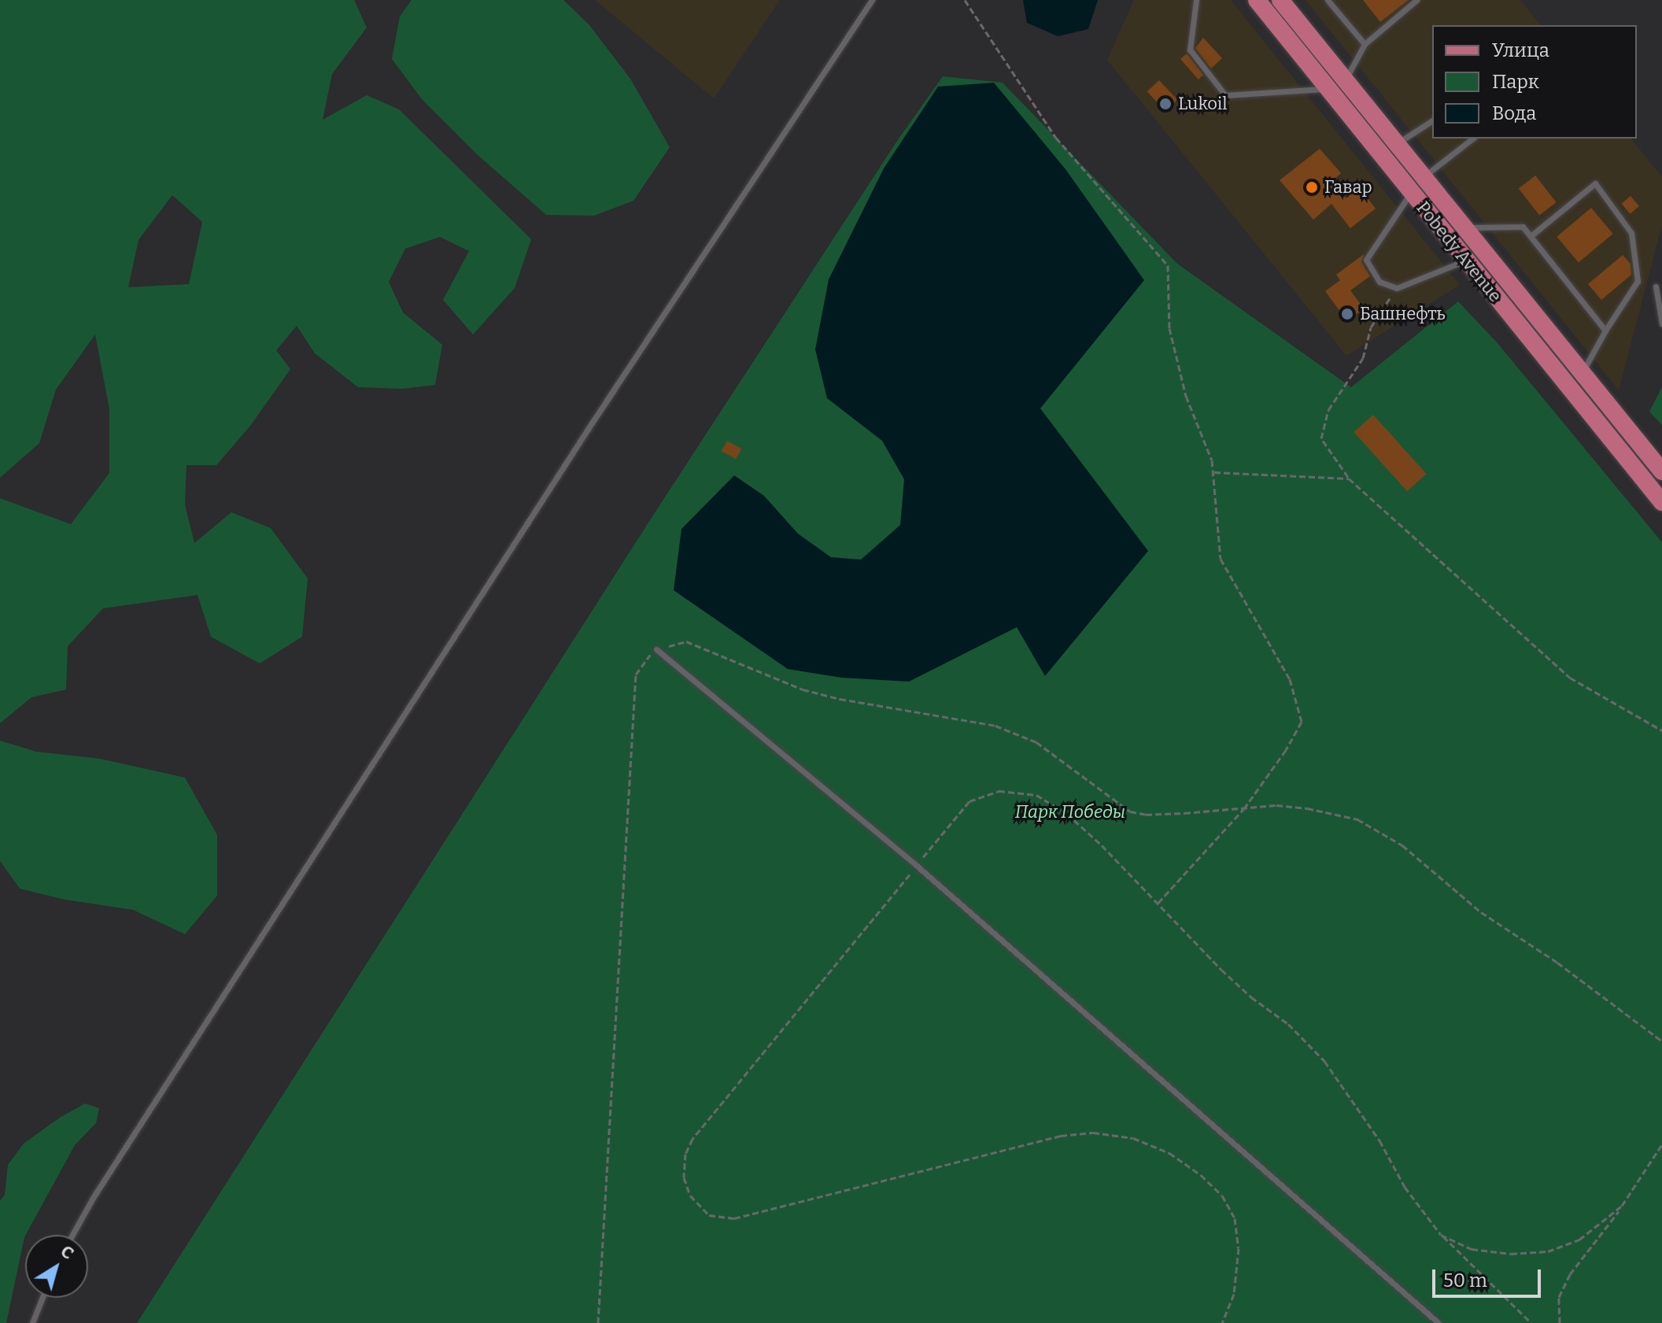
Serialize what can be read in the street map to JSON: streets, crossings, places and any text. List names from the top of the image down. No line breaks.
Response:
{"streets":{"main road":["Pobedy Avenue"]},"parks":["Парк Победы"],"places":["Lukoil","Гавар","Башнефть"],"legend":["Улица","Парк","Вода"],"scale_bar":"50 m","north":"top right"}
